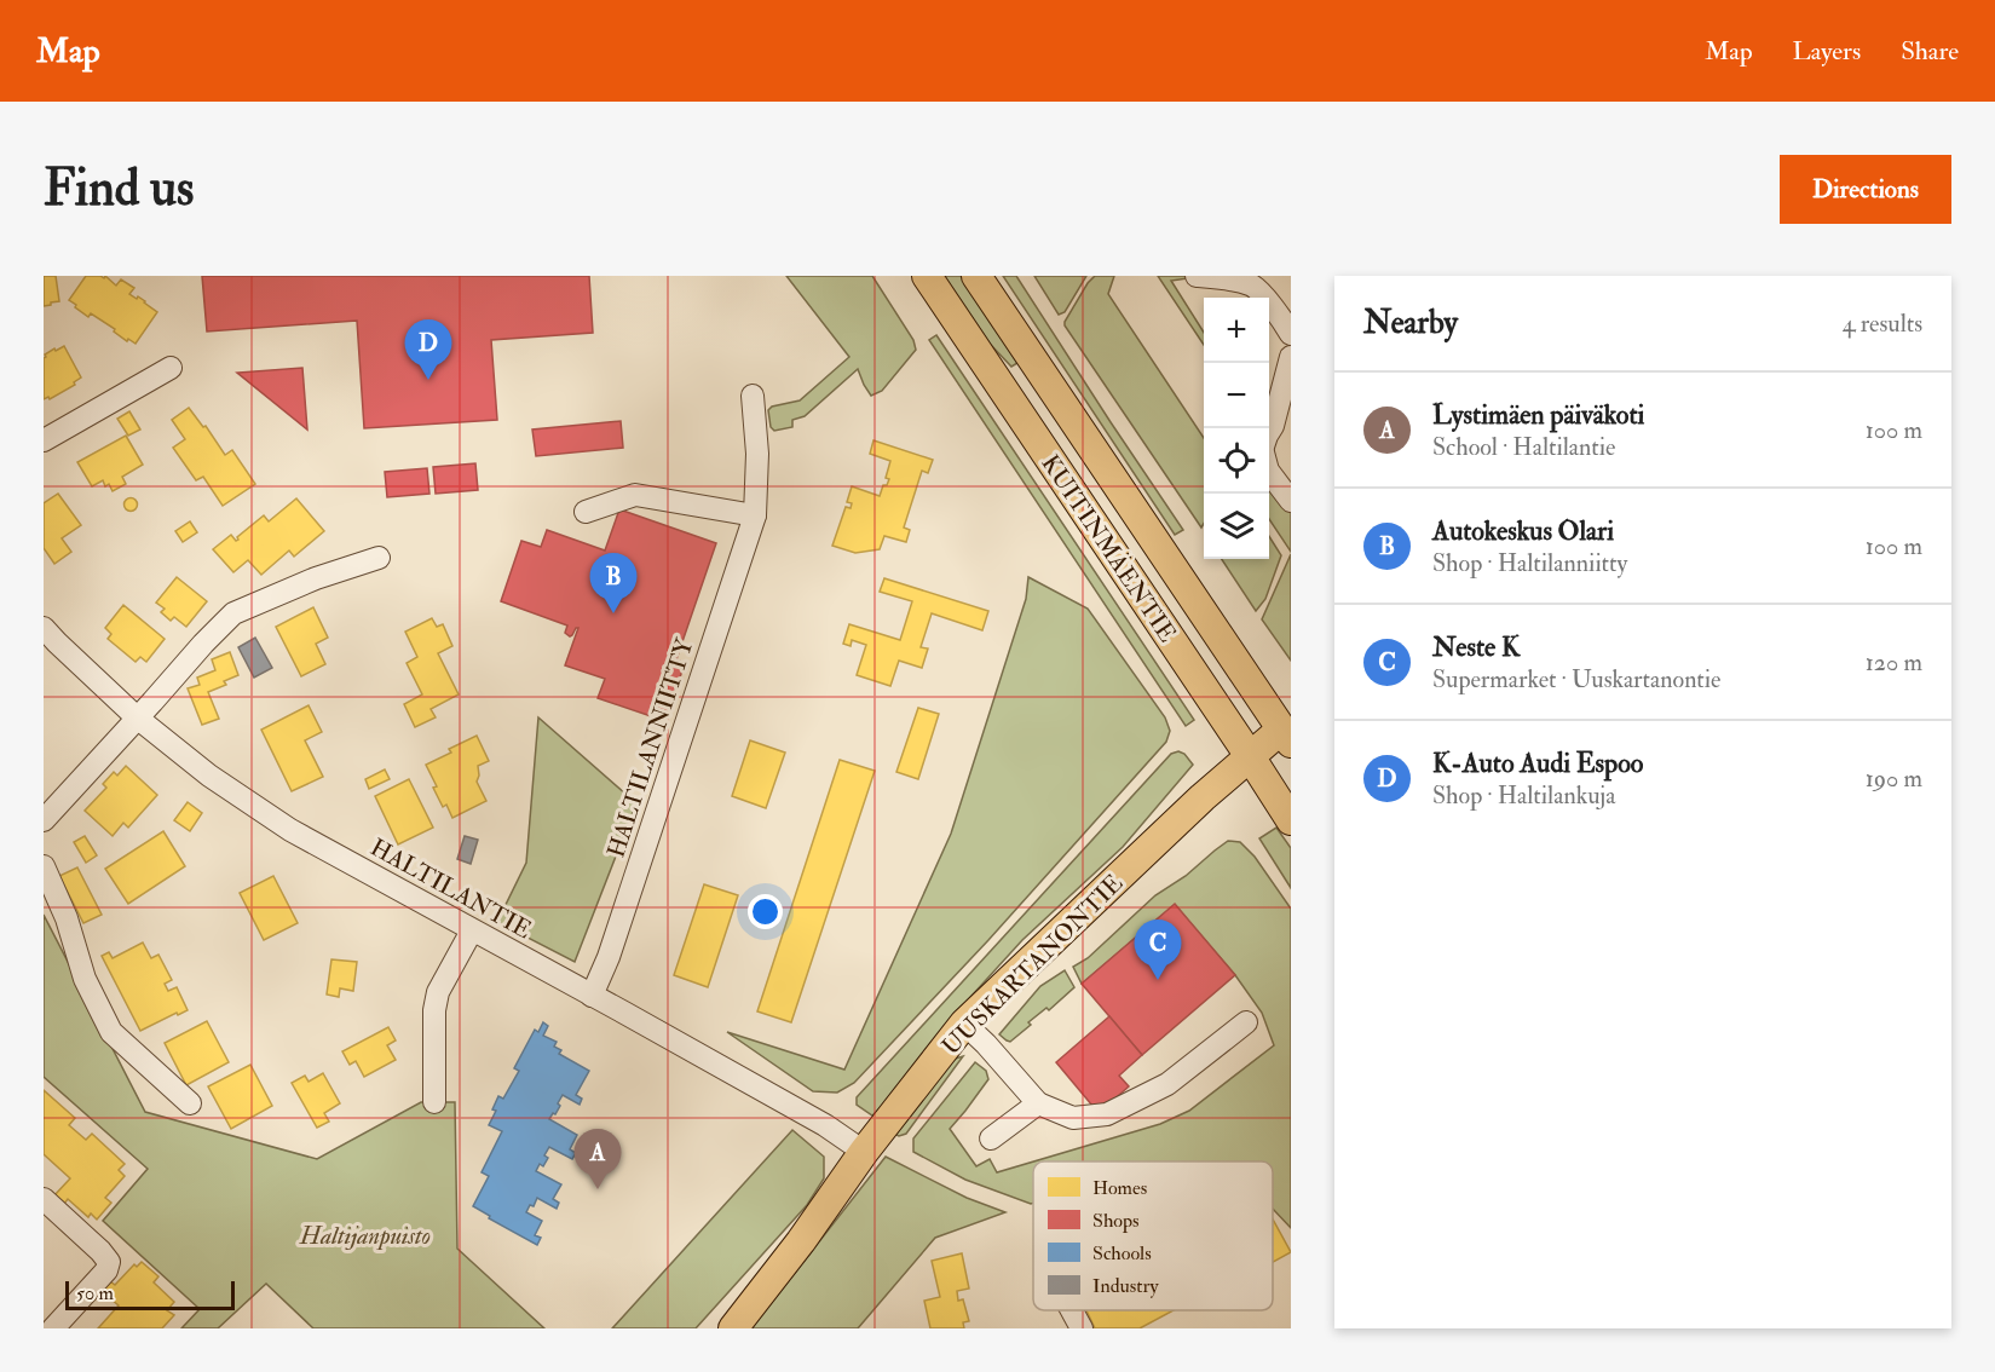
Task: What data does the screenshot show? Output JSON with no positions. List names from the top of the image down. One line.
{"streets":{"main road":["KUITINMÄENTIE","UUSKARTANONTIE"],"street":["HALTILANNIITTY","HALTILANTIE"]},"crossings":[["KUITINMÄENTIE","UUSKARTANONTIE"],["HALTILANNIITTY","HALTILANTIE"],["HALTILANTIE","UUSKARTANONTIE"]],"parks":["Haltijanpuisto"],"legend":["Homes","Shops","Schools","Industry"],"scale_bar":"50 m","page":{"header":"Map","nav":["Map","Layers","Share"],"buttons":"Directions","title":"Find us","heading":["Nearby","4 results"],"map_buttons":["+","−"],"pins":["D","B","C","A"],"list":[{"mark":"A","name":"Lystimäen päiväkoti","note":"School · Haltilantie","value":"100 m"},{"mark":"B","name":"Autokeskus Olari","note":"Shop · Haltilanniitty","value":"100 m"},{"mark":"C","name":"Neste K","note":"Supermarket · Uuskartanontie","value":"120 m"},{"mark":"D","name":"K-Auto Audi Espoo","note":"Shop · Haltilankuja","value":"190 m"}],"scale":"50 m"}}
